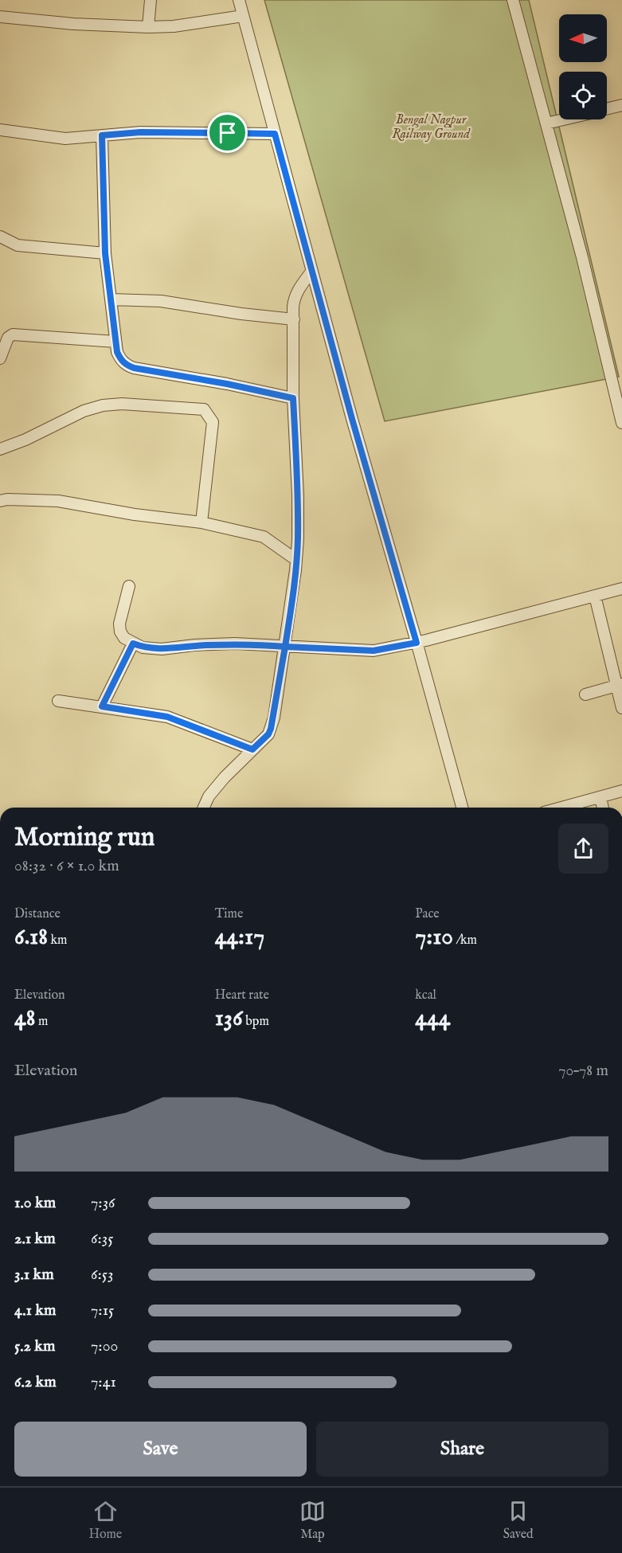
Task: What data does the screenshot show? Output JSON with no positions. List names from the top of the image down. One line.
{"parks":["Bengal Nagpur Railway Ground"],"north":"left","page":{"heading":["Morning run","08:32 · 6 × 1.0 km"],"stats":[["Distance","6.18 km"],["Time","44:17"],["Pace","7:10 /km"],["Elevation","48 m"],["Heart rate","136 bpm"],["kcal","444"]],"chart":["Elevation","70–78 m"],"list":[{"name":"1.0 km","note":"7:36"},{"name":"2.1 km","note":"6:35"},{"name":"3.1 km","note":"6:53"},{"name":"4.1 km","note":"7:15"},{"name":"5.2 km","note":"7:00"},{"name":"6.2 km","note":"7:41"}],"buttons":["Save","Share"],"tabs":["Home","Map","Saved"]}}
